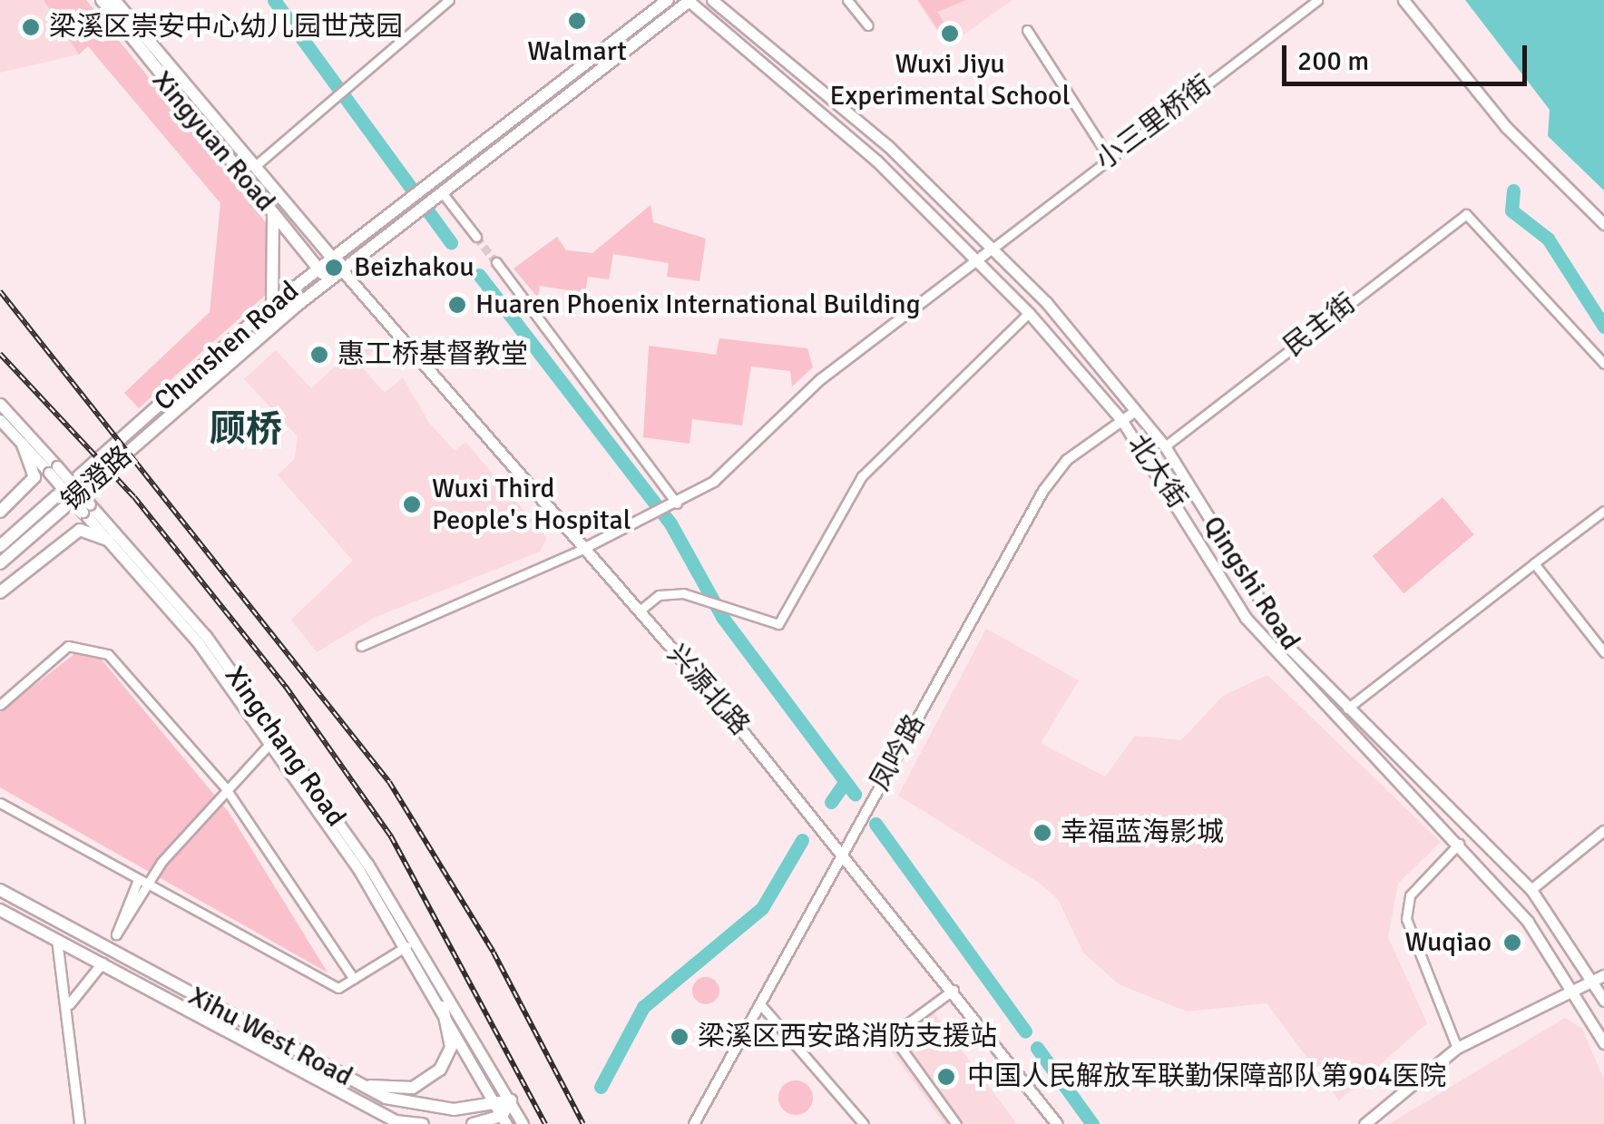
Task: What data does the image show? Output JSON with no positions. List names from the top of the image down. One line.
{"streets":{"main road":["Xingyuan Road","Chunshen Road","北大街","锡澄路","Qingshi Road","兴源北路","Xingchang Road","Xihu West Road"],"street":["小三里桥街","民主街","凤吟路"]},"crossings":[["小三里桥街","Qingshi Road"],["Xingyuan Road","Chunshen Road"],["民主街","Qingshi Road"],["Chunshen Road","北大街"],["Chunshen Road","锡澄路"],["Chunshen Road","兴源北路"],["北大街","凤吟路"],["Qingshi Road","凤吟路"],["兴源北路","凤吟路"],["Xingchang Road","Xihu West Road"]],"districts":["顾桥"],"places":["Walmart","梁溪区崇安中心幼儿园世茂园","Wuxi Jiyu Experimental School","Beizhakou","Huaren Phoenix International Building","惠工桥基督教堂","Wuxi Third People's Hospital","幸福蓝海影城","Wuqiao","梁溪区西安路消防支援站","中国人民解放军联勤保障部队第904医院"],"scale_bar":"200 m"}
